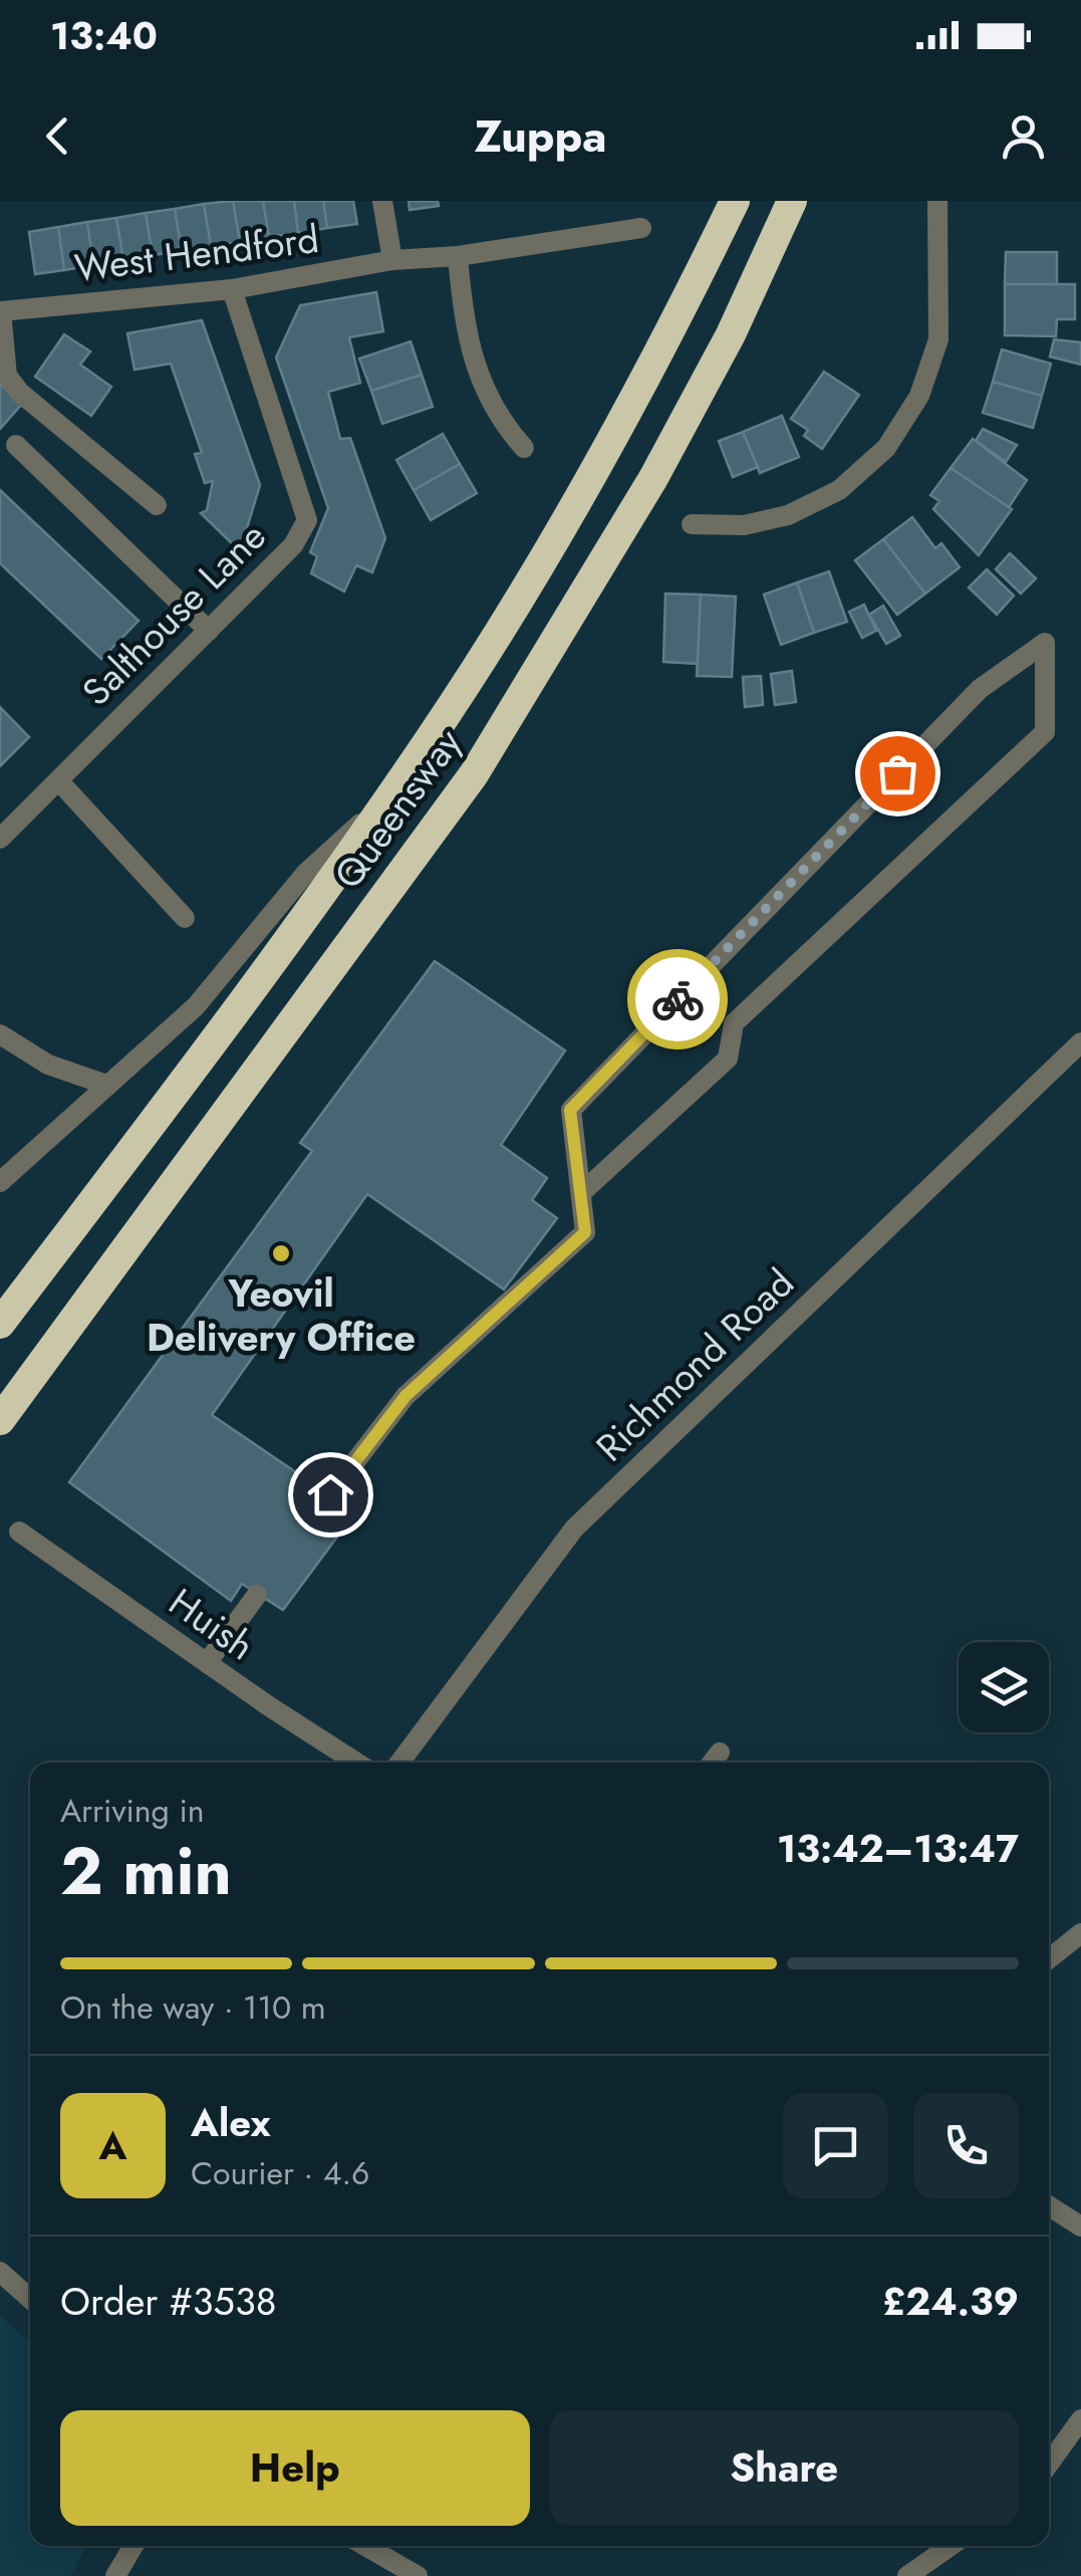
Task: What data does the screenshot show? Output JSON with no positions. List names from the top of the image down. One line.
{"streets":{"highway":["Queensway"],"street":["West Hendford","Salthouse Lane","Richmond Road","Huish"]},"crossings":[["West Hendford","Salthouse Lane"]],"places":["Yeovil Delivery Office"],"page":{"status":"13:40","header":"Zuppa","heading":["2 min","Arriving in","13:42–13:47"],"panel":["Alex","Courier · 4.6","Order #3538","£24.39"],"bar":"On the way · 110 m","round":"A","buttons":["Help","Share"]}}
